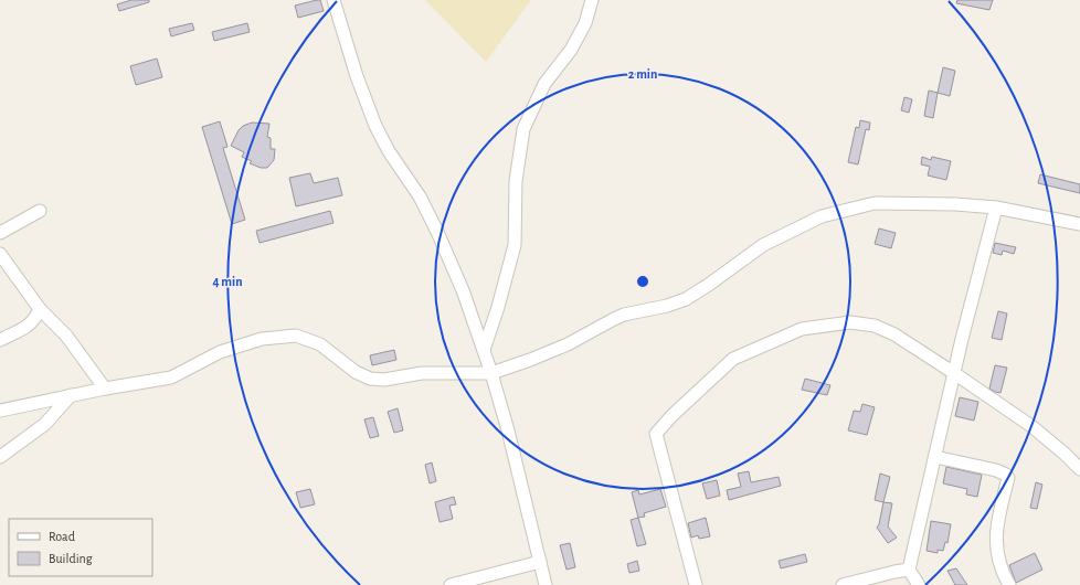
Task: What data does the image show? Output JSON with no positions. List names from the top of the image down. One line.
{"legend":["Road","Building"],"rings":["2 min","4 min"]}
